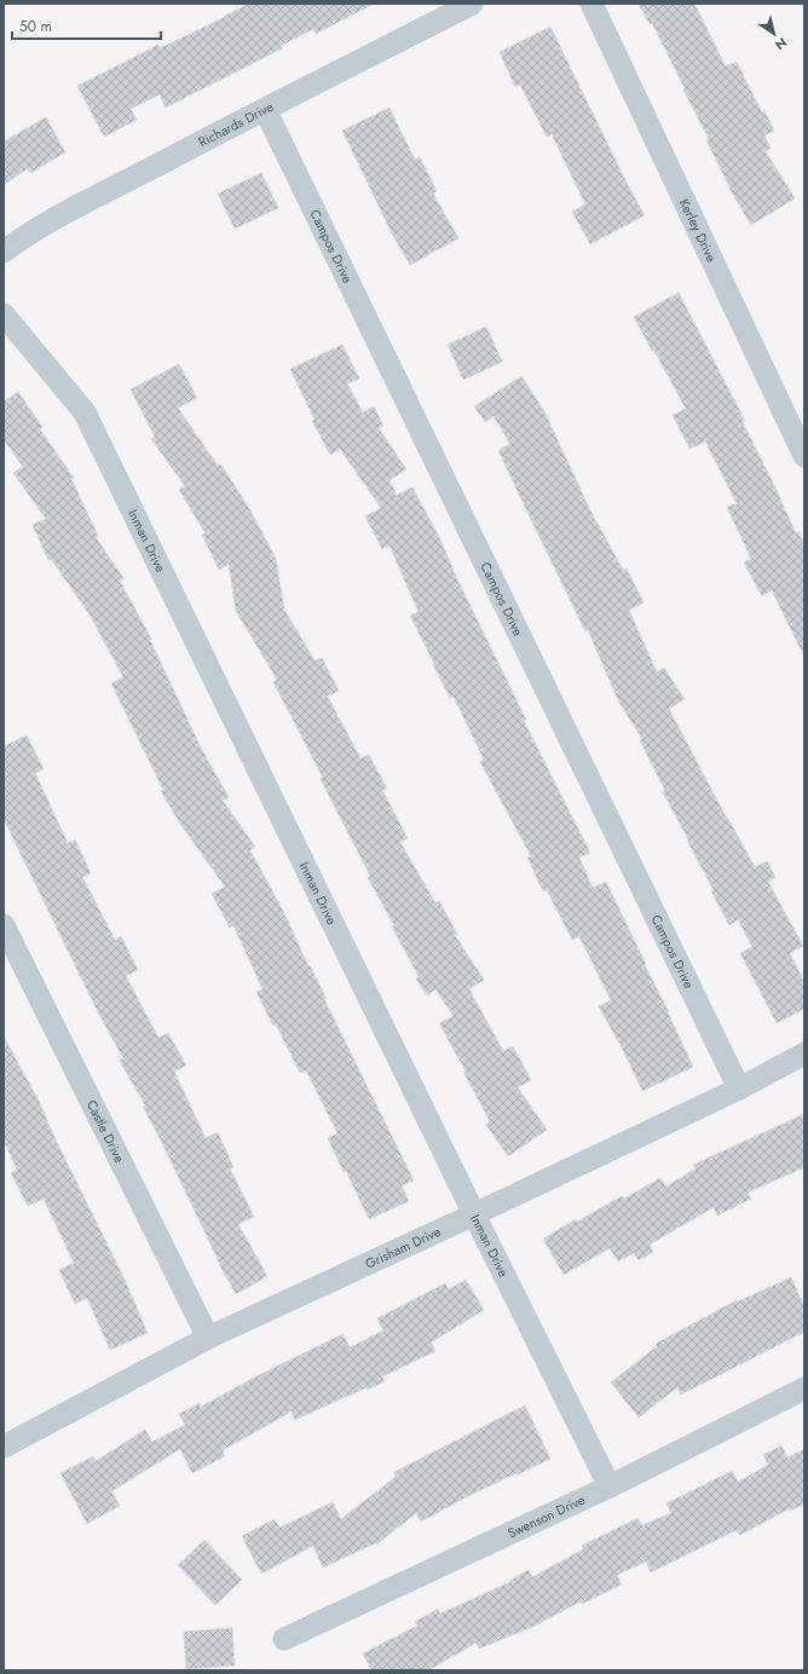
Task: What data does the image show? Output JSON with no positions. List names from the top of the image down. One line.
{"streets":{"street":["Richards Drive","Kerley Drive","Campos Drive","Inman Drive","Castle Drive","Grisham Drive","Swenson Drive"]},"crossings":[["Richards Drive","Campos Drive"],["Campos Drive","Grisham Drive"],["Inman Drive","Grisham Drive"],["Inman Drive","Swenson Drive"],["Castle Drive","Grisham Drive"]],"scale_bar":"50 m","north":"bottom right"}
